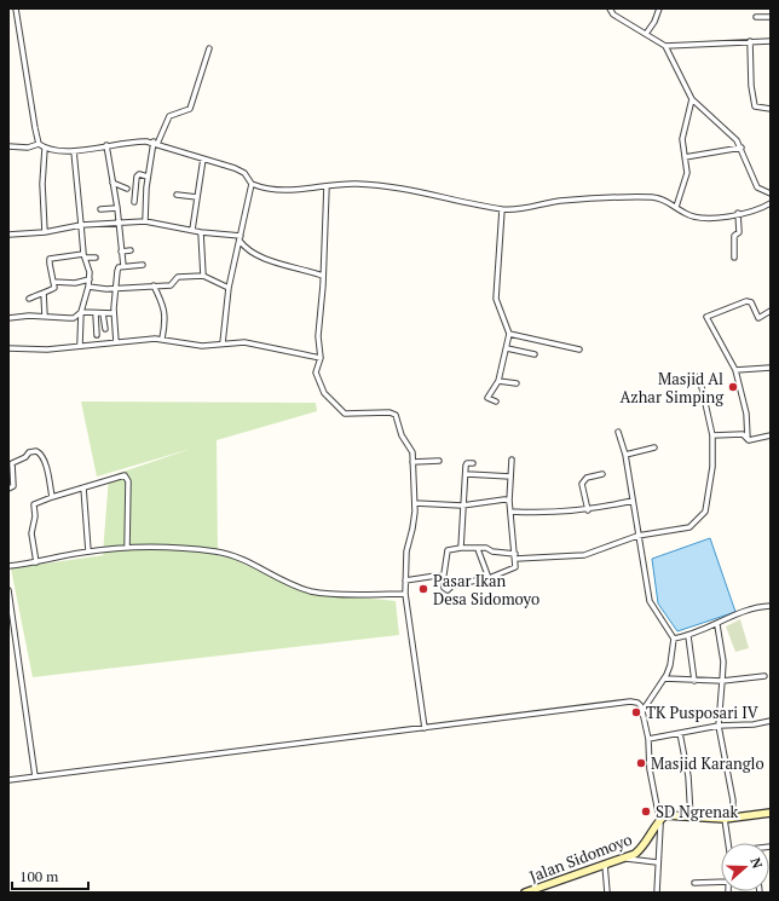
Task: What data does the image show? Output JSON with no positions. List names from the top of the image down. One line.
{"streets":{"main road":["Jalan Sidomoyo"]},"places":["Masjid Al Azhar Simping","Pasar Ikan Desa Sidomoyo","TK Pusposari IV","Masjid Karanglo","SD Ngrenak"],"scale_bar":"100 m","north":"right"}
